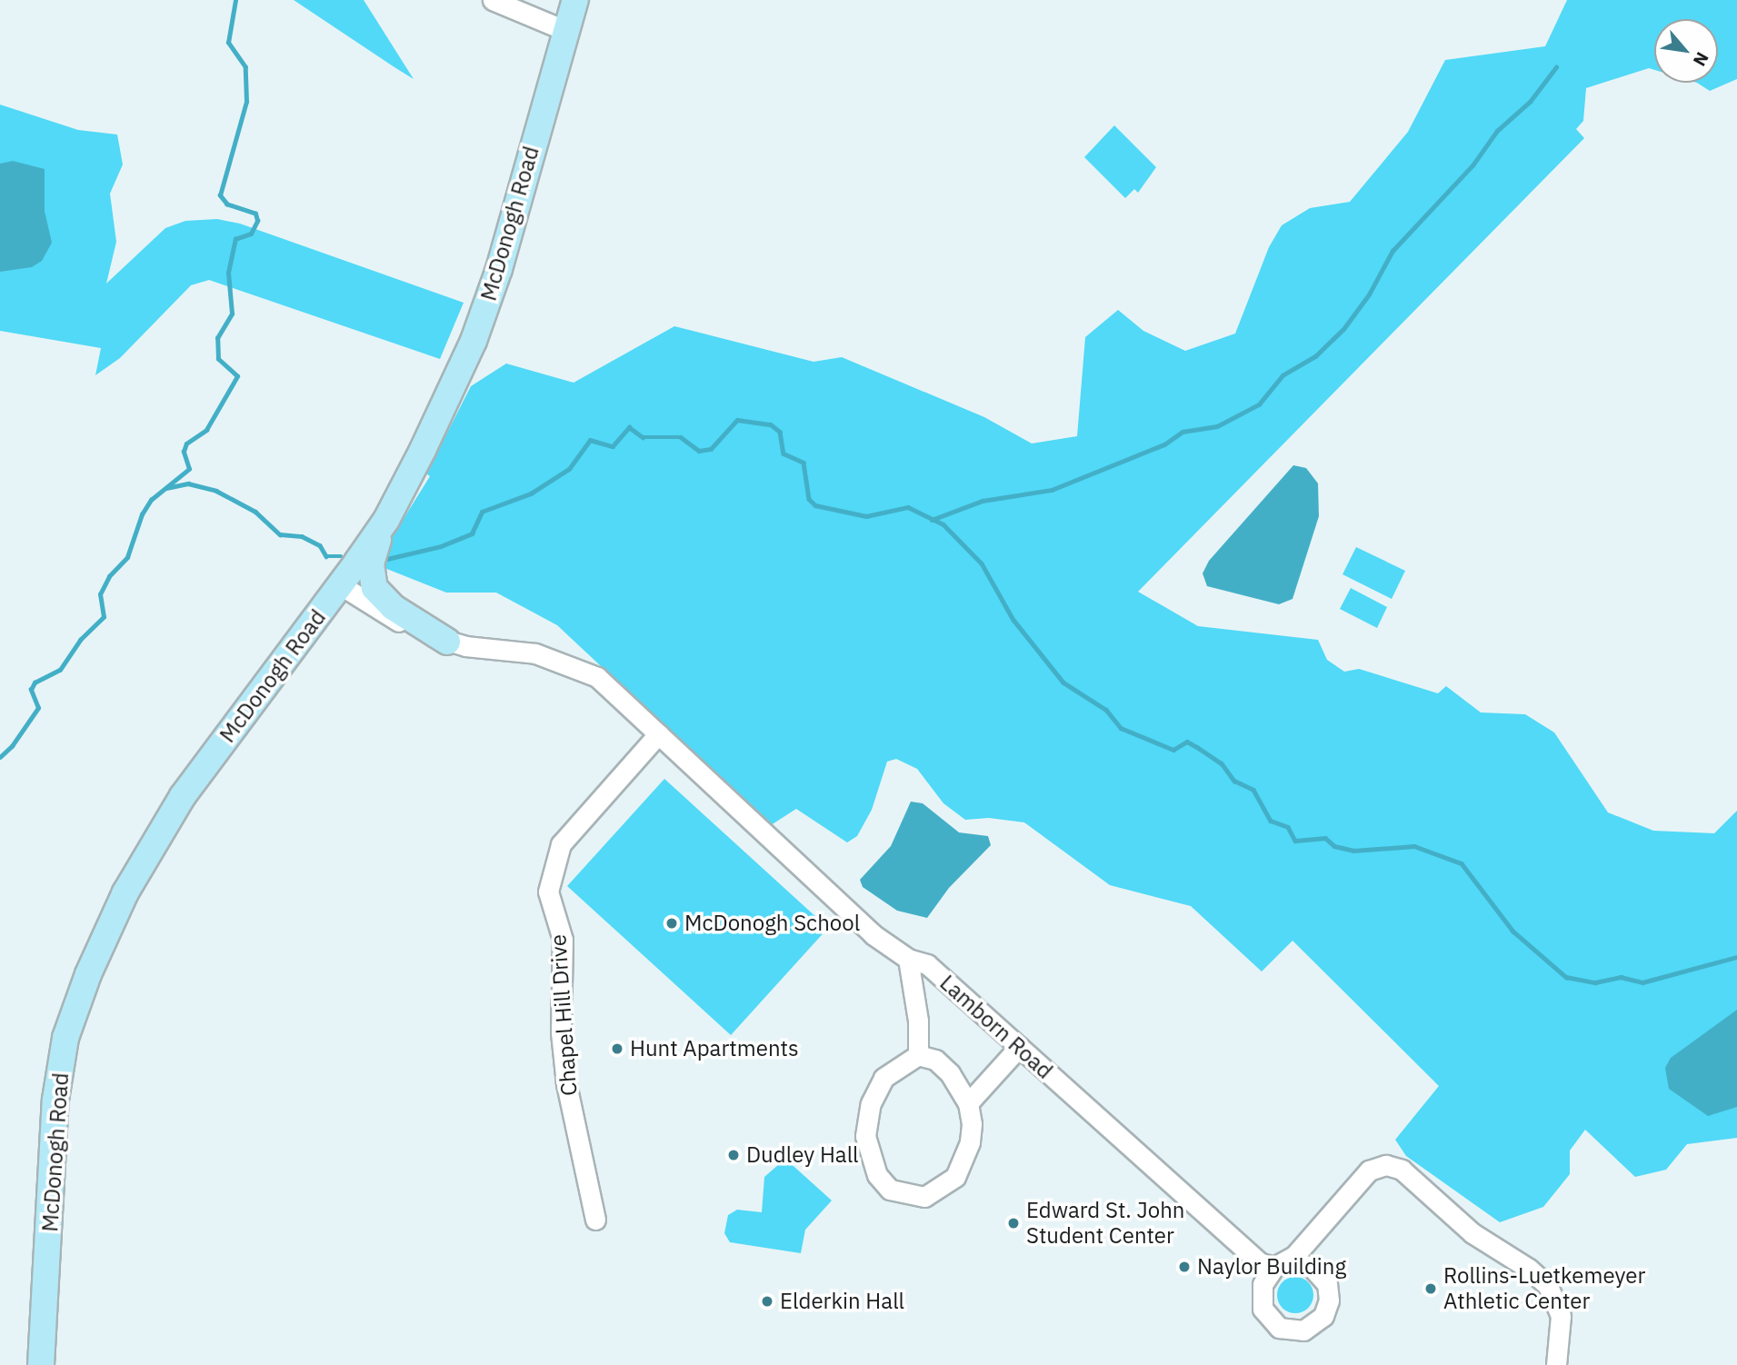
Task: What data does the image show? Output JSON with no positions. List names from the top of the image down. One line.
{"streets":{"main road":["McDonogh Road"],"street":["Chapel Hill Drive","Lamborn Road"]},"crossings":[["McDonogh Road","Lamborn Road"],["Chapel Hill Drive","Lamborn Road"]],"places":["McDonogh School","Hunt Apartments","Dudley Hall","Edward St. John Student Center","Naylor Building","Rollins-Luetkemeyer Athletic Center","Elderkin Hall"],"north":"bottom right"}
